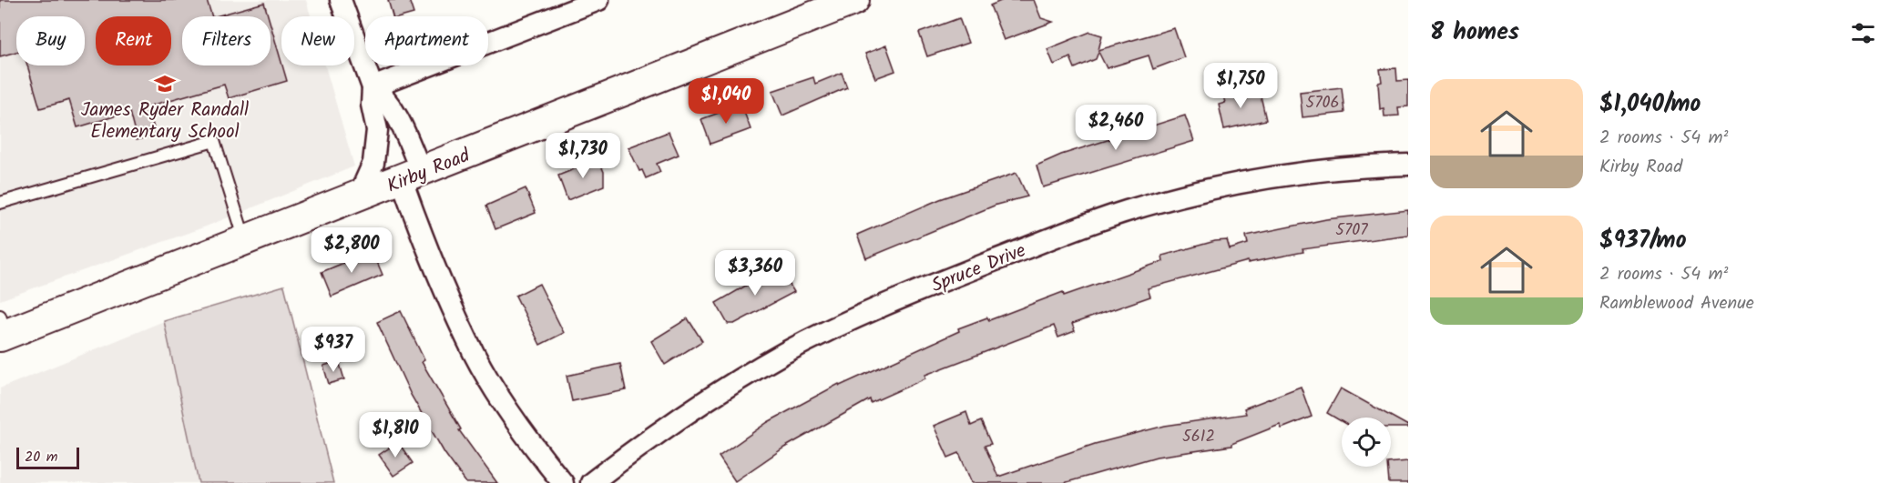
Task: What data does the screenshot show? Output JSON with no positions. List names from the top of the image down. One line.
{"streets":{"main road":["Kirby Road"],"street":["Spruce Drive"]},"places":{"school or university":["James Ryder Randall Elementary School"]},"house_numbers":["5706","5707","5612"],"scale_bar":"20 m","page":{"heading":"8 homes","chip":["Buy","Rent","Filters","New","Apartment"],"price":["$1,750","$1,040","$2,460","$1,730","$2,800","$3,360","$937","$1,810"],"list":[{"name":"$1,040/mo","note":"2 rooms · 54 m² · Kirby Road"},{"name":"$937/mo","note":"2 rooms · 54 m² · Ramblewood Avenue"}],"scale":"20 m"}}
